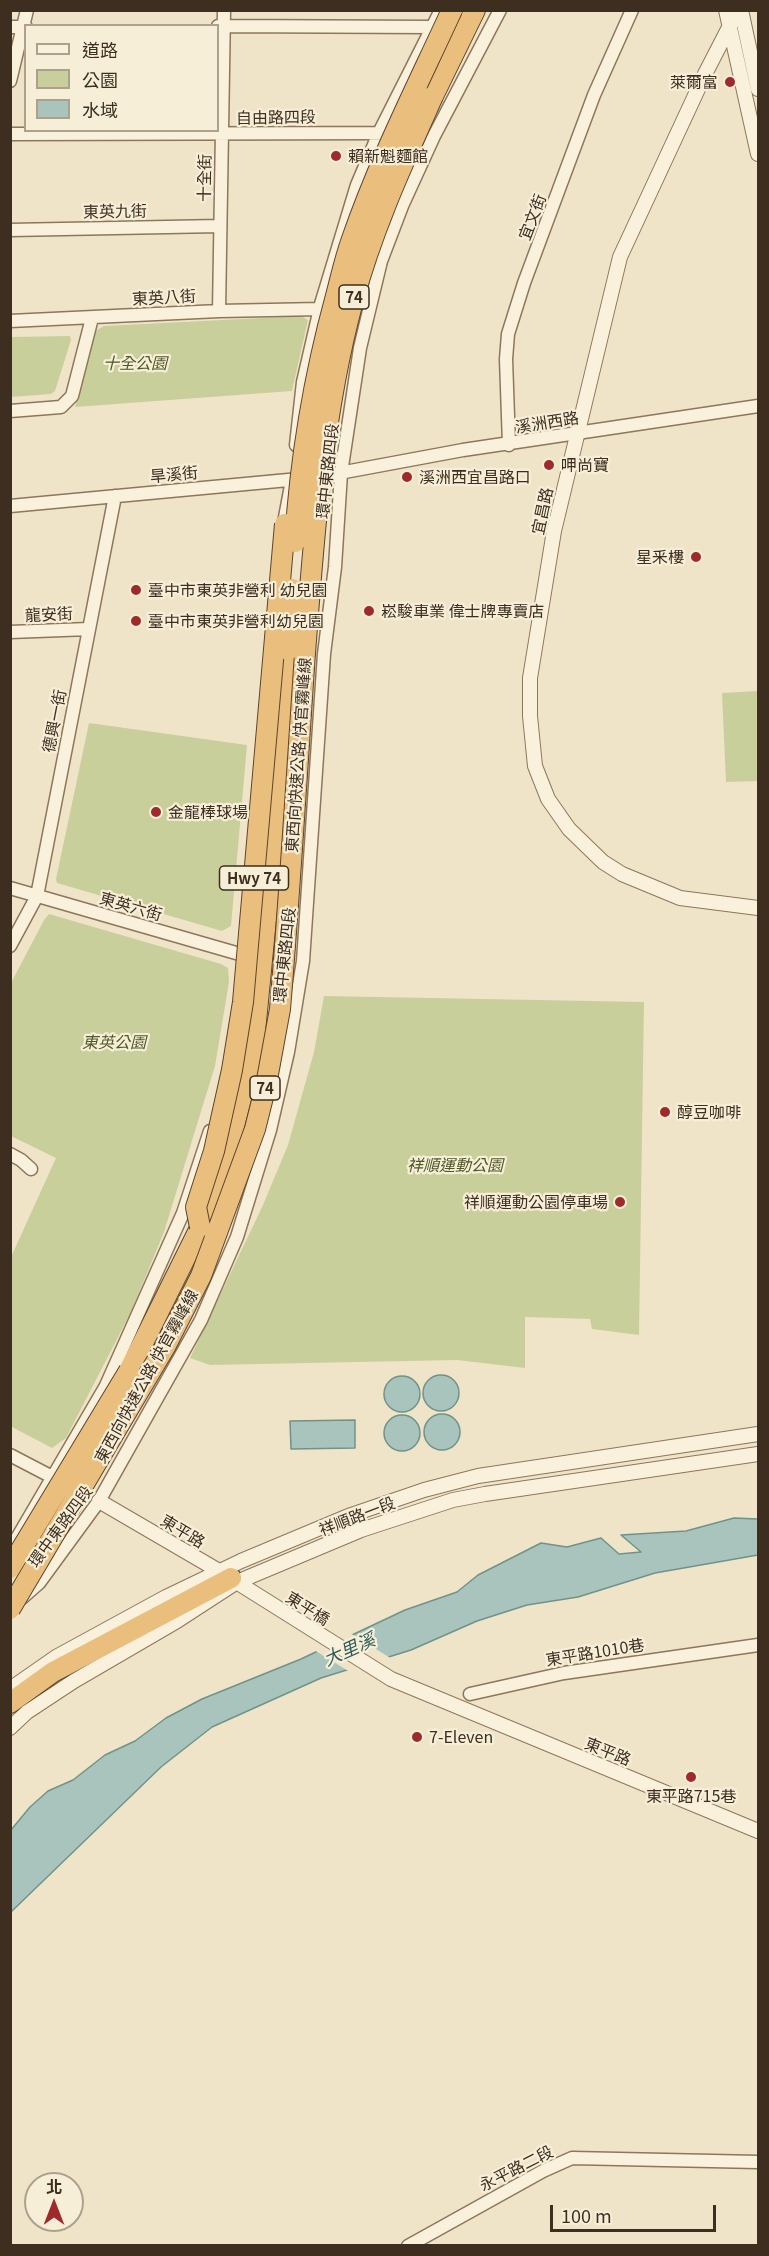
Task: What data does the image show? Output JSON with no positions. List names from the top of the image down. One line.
{"streets":{"highway":["74","東西向快速公路 快官霧峰線","Hwy 74"],"street":["自由路四段","十全街","東英九街","宜文街","東英八街","溪洲西路","環中東路四段","旱溪街","宜昌路","龍安街","德興一街","東英六街","祥順路一段","東平路","東平橋","東平路1010巷","永平路二段"]},"crossings":[["自由路四段","十全街"],["自由路四段","環中東路四段"],["十全街","東英九街"],["十全街","東英八街"],["宜文街","溪洲西路"],["東英八街","環中東路四段"],["溪洲西路","環中東路四段"],["溪洲西路","旱溪街"],["溪洲西路","宜昌路"],["環中東路四段","旱溪街"],["環中東路四段","東西向快速公路 快官霧峰線"],["環中東路四段","Hwy 74"],["環中東路四段","東英六街"],["環中東路四段","東平路"],["旱溪街","德興一街"],["龍安街","德興一街"],["德興一街","東英六街"],["東西向快速公路 快官霧峰線","Hwy 74"],["祥順路一段","東平路"],["東平路","東平橋"]],"water":["大里溪"],"parks":["十全公園","東英公園","祥順運動公園"],"places":["萊爾富","賴新魁麵館","呷尚寶","溪洲西宜昌路口","星釆樓","臺中市東英非營利 幼兒園","崧駿車業 偉士牌專賣店","臺中市東英非營利幼兒園","金龍棒球場","醇豆咖啡","祥順運動公園停車場","7-Eleven","東平路715巷"],"legend":["道路","公園","水域"],"scale_bar":"100 m","north":"top"}
